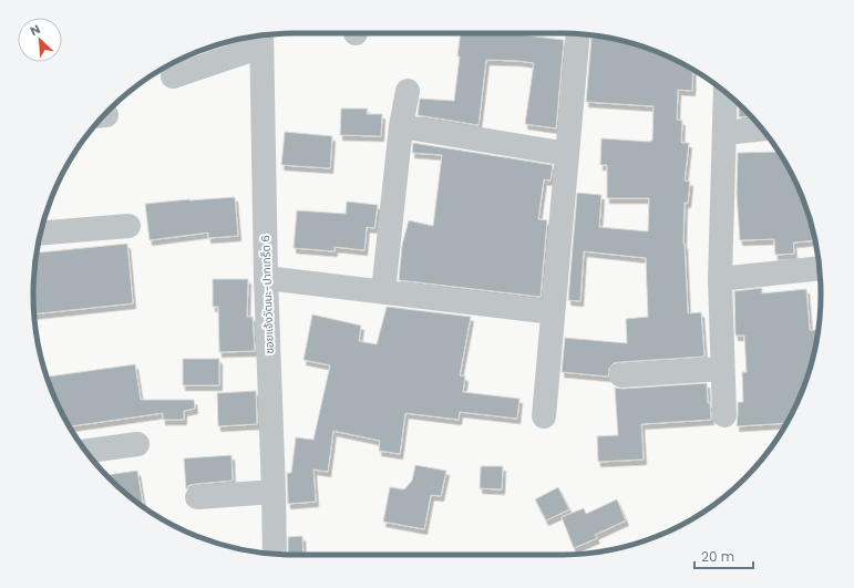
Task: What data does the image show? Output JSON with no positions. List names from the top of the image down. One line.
{"streets":{"street":["ซอยแจ้งวัฒนะ-ปากเกร็ด 6"]},"scale_bar":"20 m","north":"top left"}
